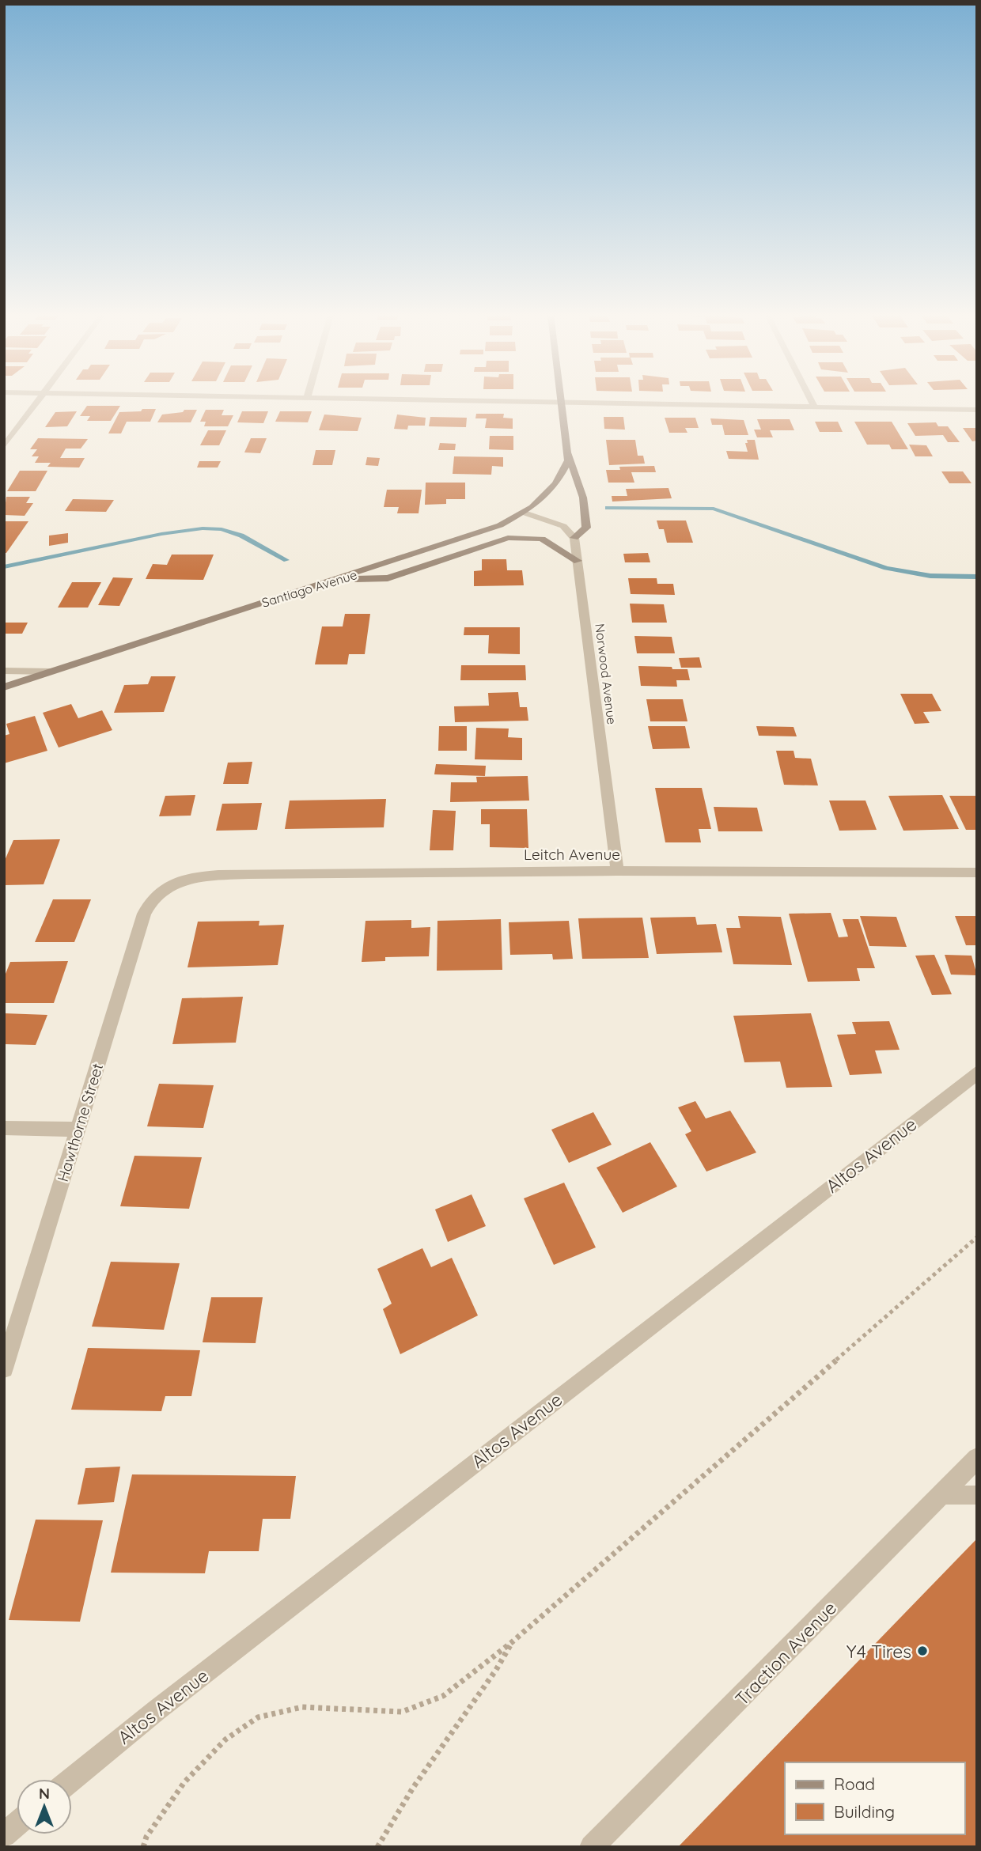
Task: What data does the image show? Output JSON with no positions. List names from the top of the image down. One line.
{"streets":{"main road":["Santiago Avenue"],"street":["Norwood Avenue","Leitch Avenue","Hawthorne Street","Altos Avenue","Traction Avenue"]},"crossings":[["Norwood Avenue","Leitch Avenue"],["Leitch Avenue","Hawthorne Street"]],"places":["Y4 Tires"],"legend":["Road","Building"],"north":"top"}
